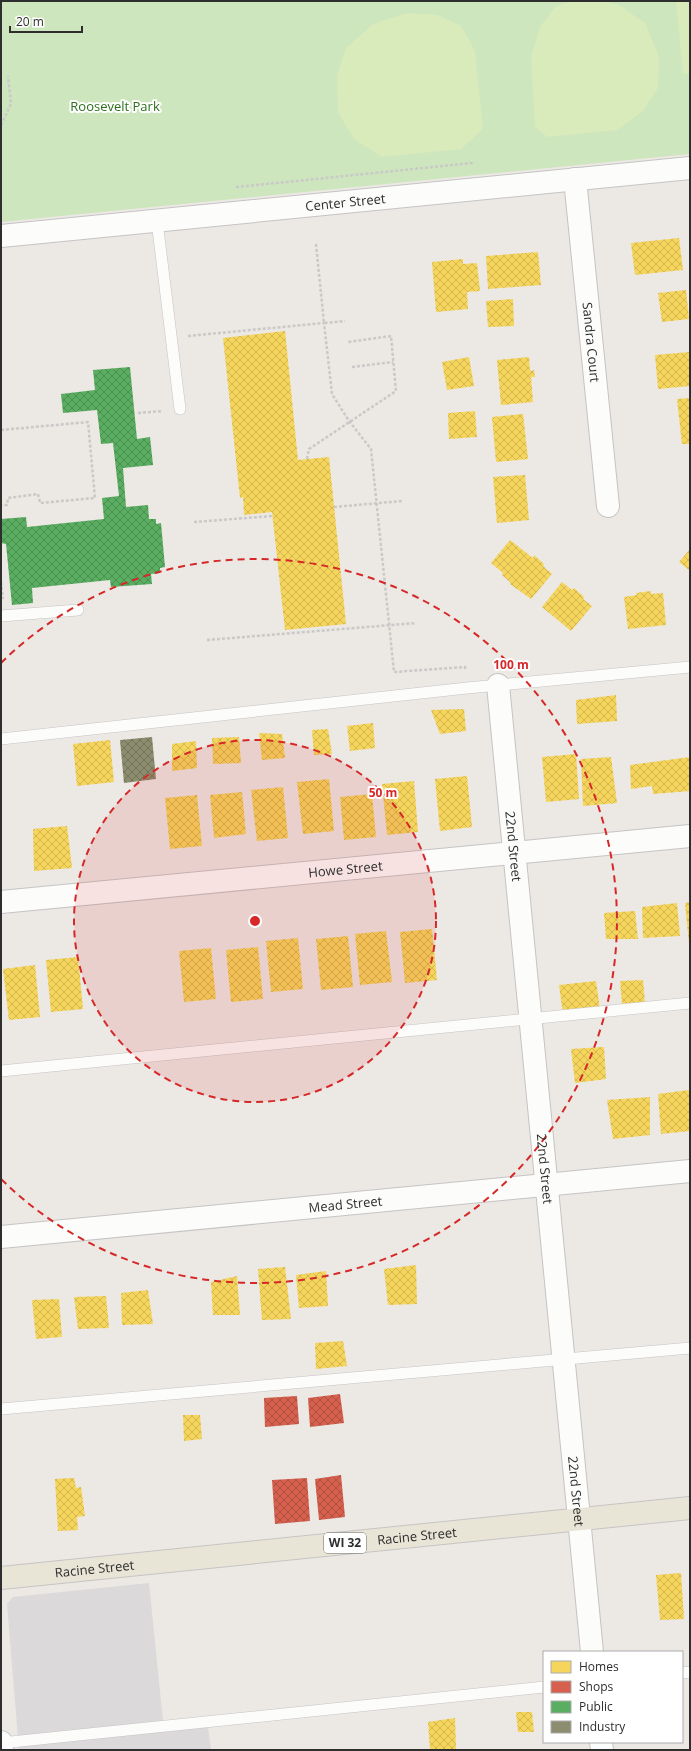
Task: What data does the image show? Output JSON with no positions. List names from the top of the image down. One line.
{"streets":{"main road":["Racine Street","WI 32"],"street":["Center Street","Sandra Court","22nd Street","Howe Street","Mead Street"]},"crossings":[["Center Street","Sandra Court"],["22nd Street","Howe Street"],["22nd Street","Mead Street"],["22nd Street","Racine Street"]],"parks":["Roosevelt Park"],"legend":["Homes","Shops","Public","Industry"],"scale_bar":"20 m","rings":["100 m","50 m"]}
